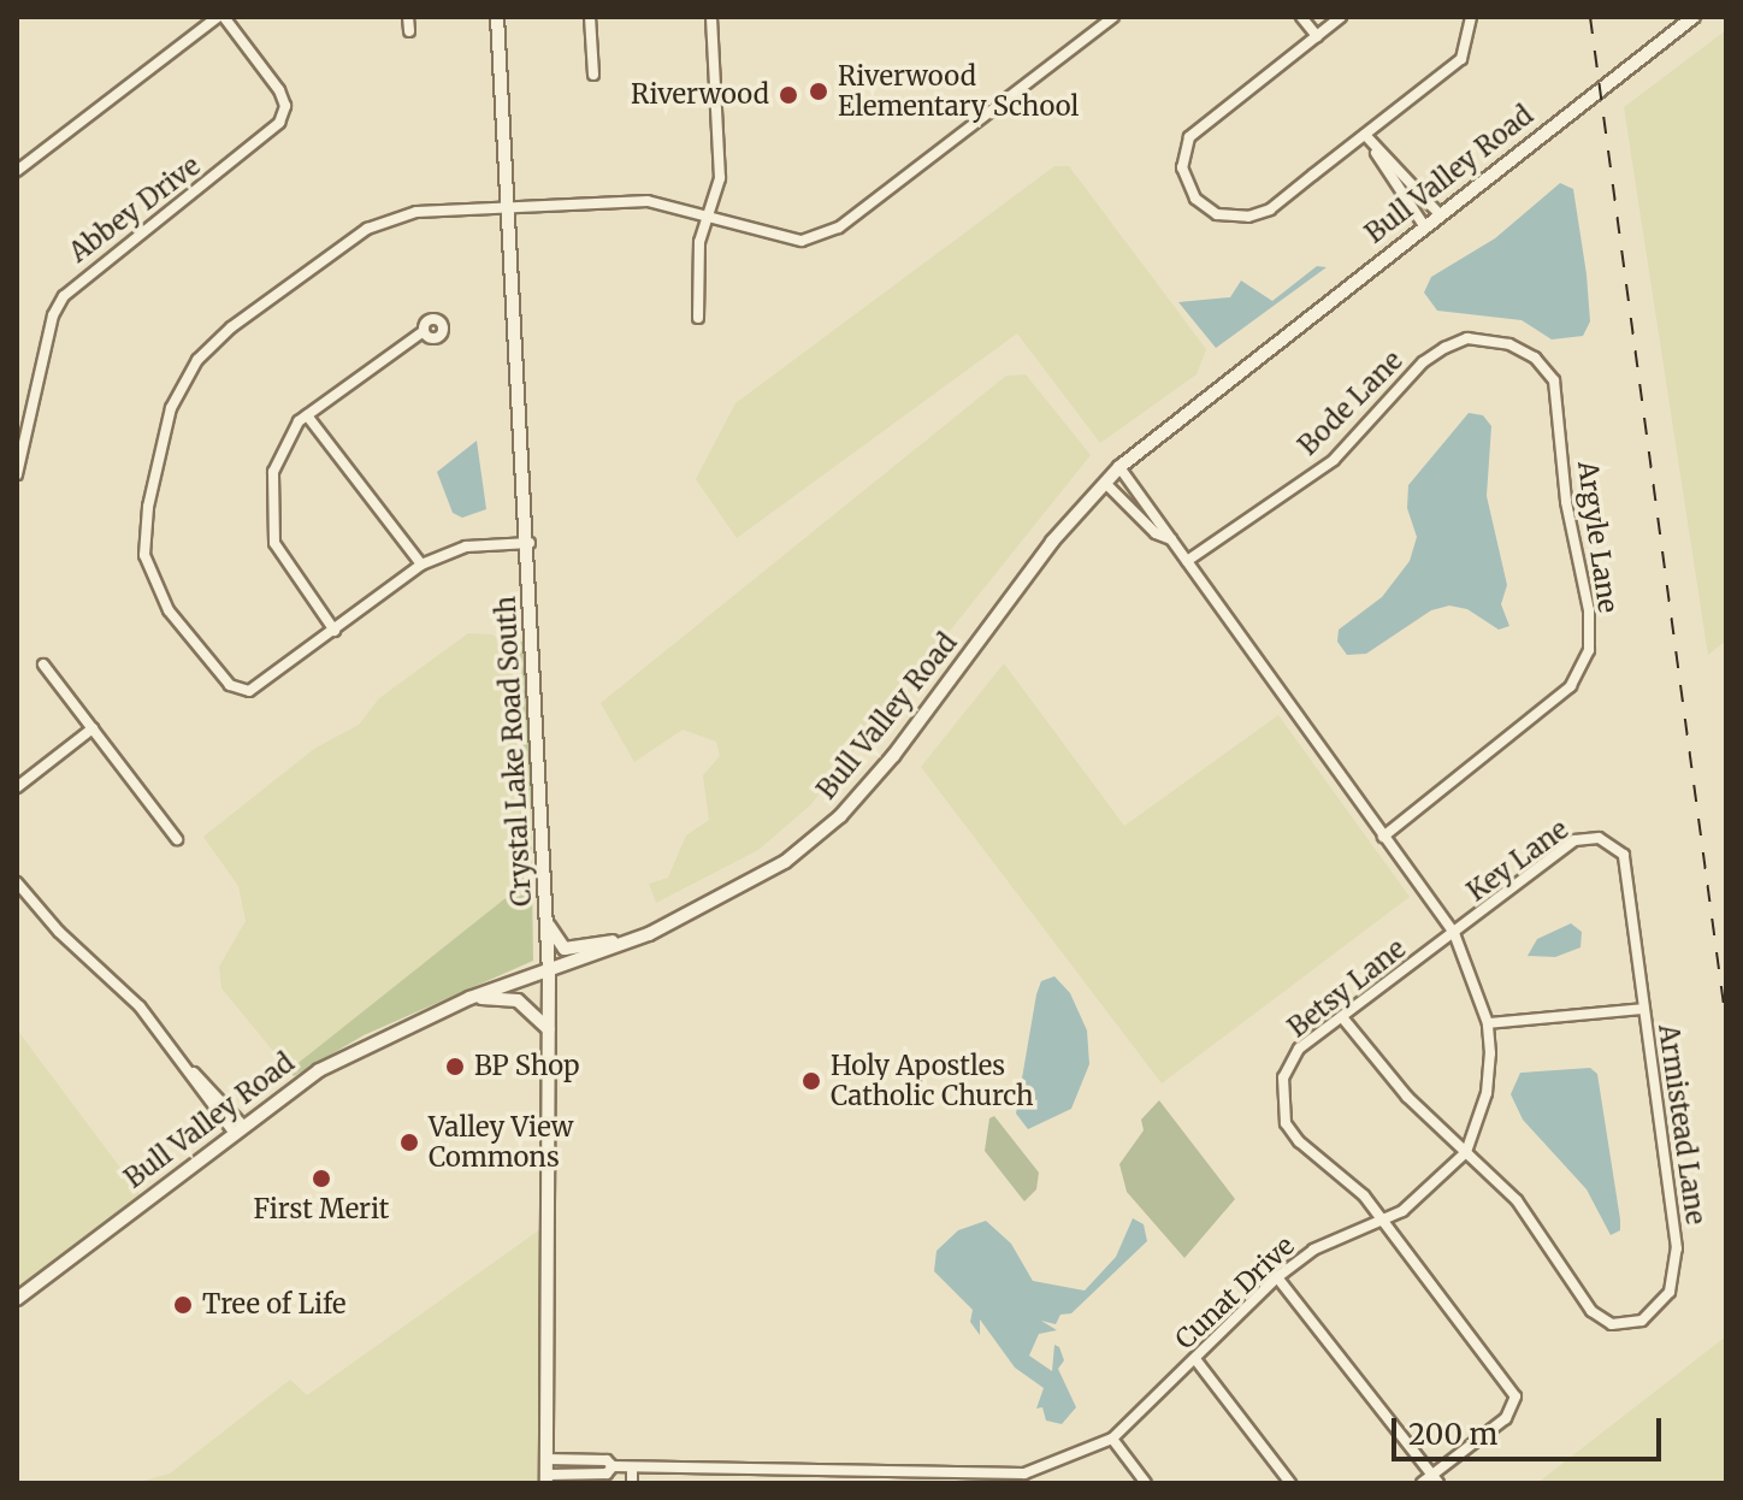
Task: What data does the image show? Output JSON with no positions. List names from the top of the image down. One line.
{"streets":{"street":["Bull Valley Road","Abbey Drive","Bode Lane","Argyle Lane","Crystal Lake Road South","Key Lane","Betsy Lane","Armistead Lane","Cunat Drive"]},"crossings":[["Bull Valley Road","Crystal Lake Road South"],["Bull Valley Road","Cunat Drive"],["Bode Lane","Argyle Lane"],["Bode Lane","Cunat Drive"],["Argyle Lane","Cunat Drive"],["Crystal Lake Road South","Cunat Drive"],["Key Lane","Betsy Lane"],["Key Lane","Armistead Lane"],["Key Lane","Cunat Drive"],["Betsy Lane","Armistead Lane"],["Betsy Lane","Cunat Drive"],["Armistead Lane","Cunat Drive"]],"places":["Riverwood Elementary School","Riverwood","BP Shop","Holy Apostles Catholic Church","Valley View Commons","First Merit","Tree of Life"],"scale_bar":"200 m"}
